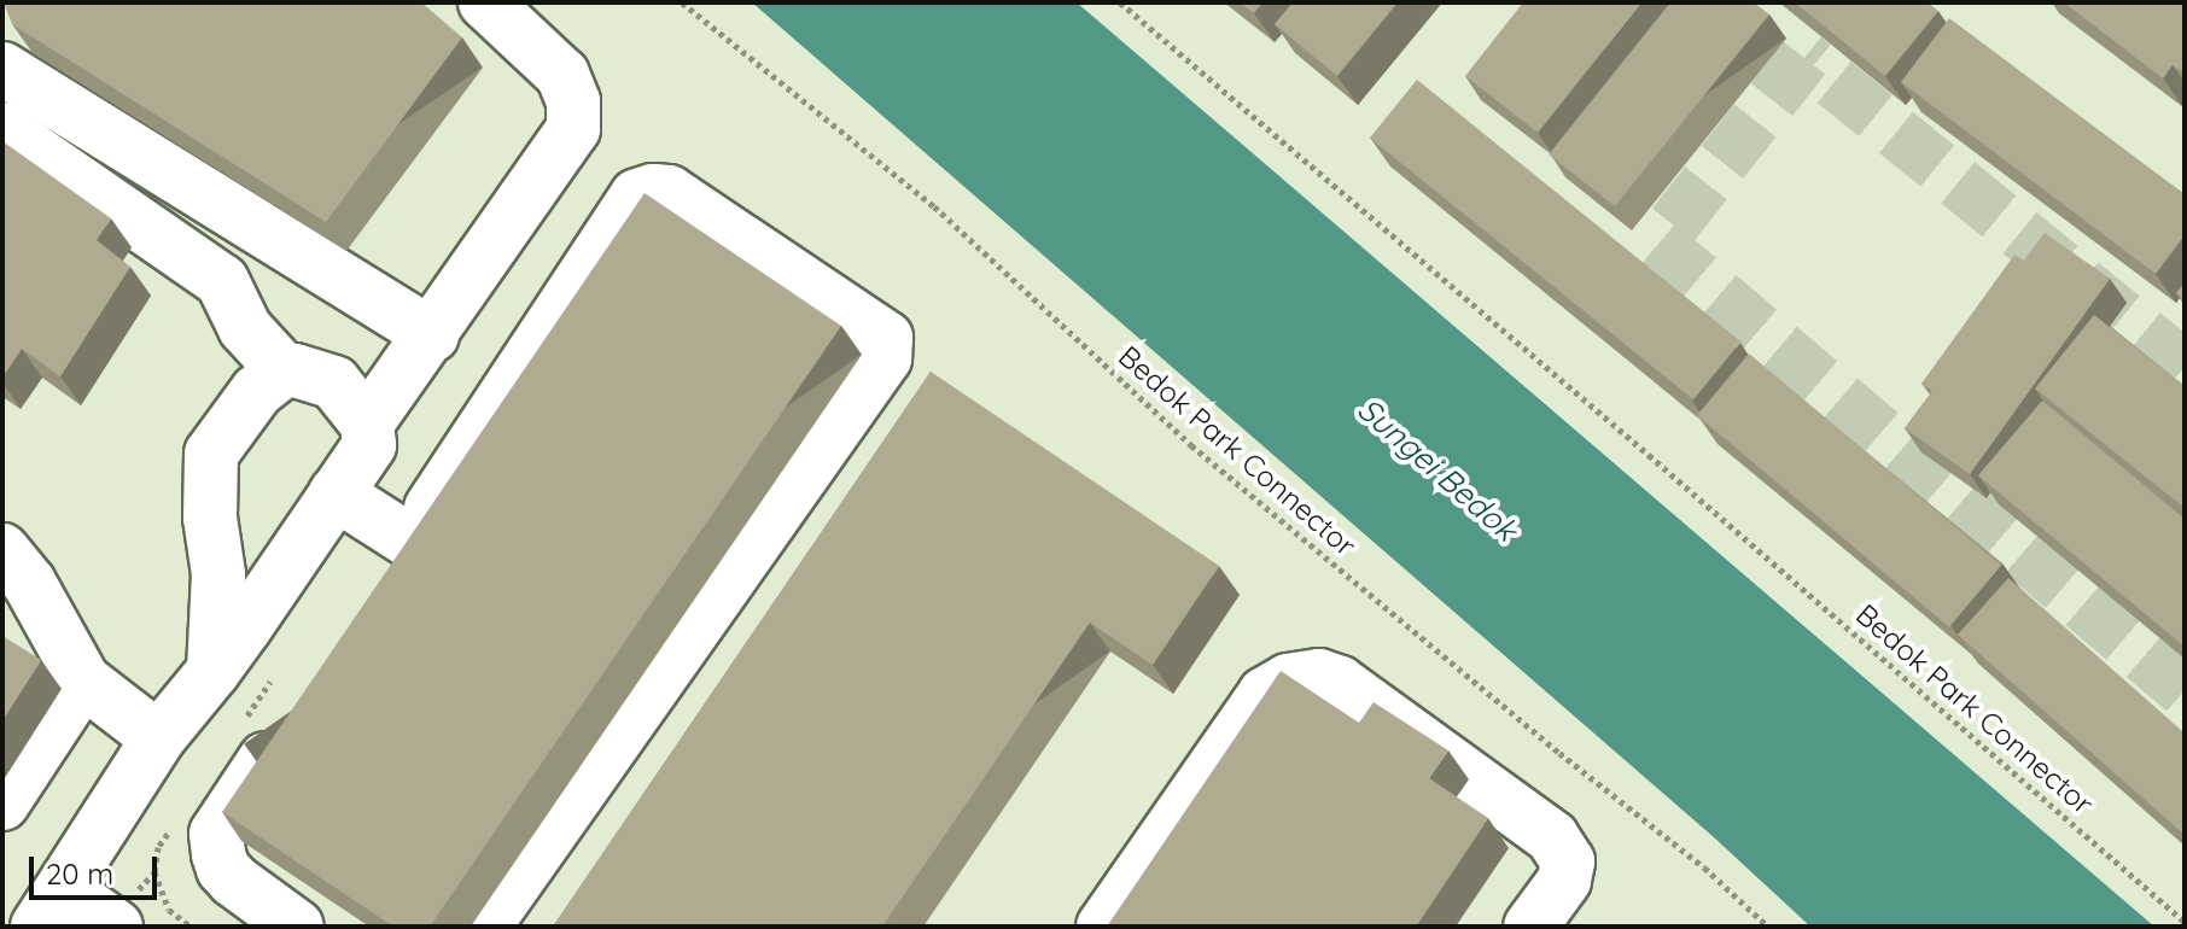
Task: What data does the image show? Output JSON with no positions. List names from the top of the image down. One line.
{"streets":{"path":["Bedok Park Connector"]},"water":["Sungei Bedok"],"scale_bar":"20 m"}
